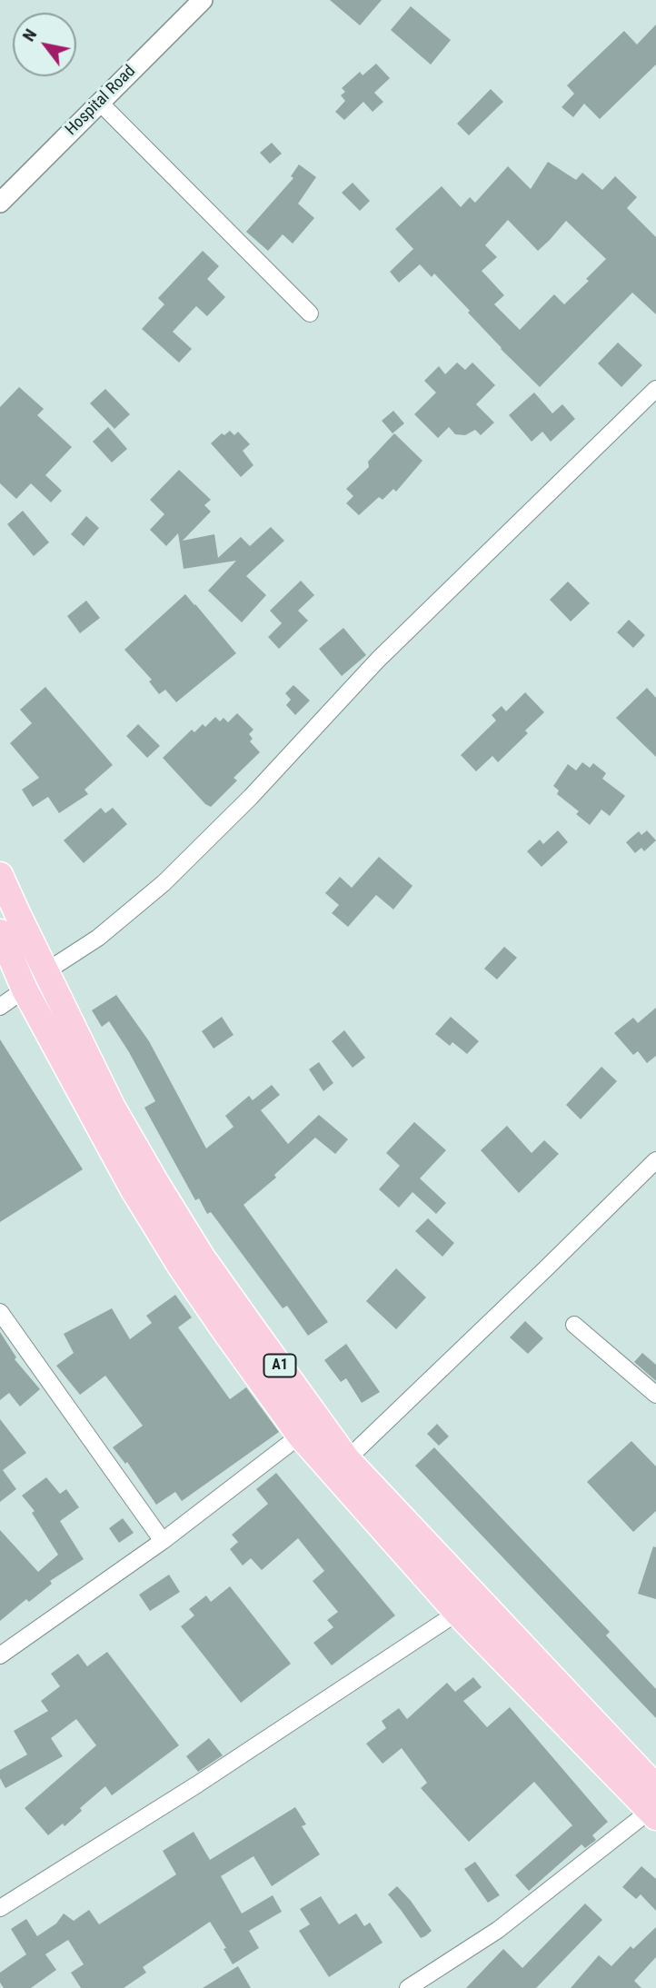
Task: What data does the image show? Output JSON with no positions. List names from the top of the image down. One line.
{"streets":{"highway":["A1"],"street":["Hospital Road"]},"north":"top left"}
